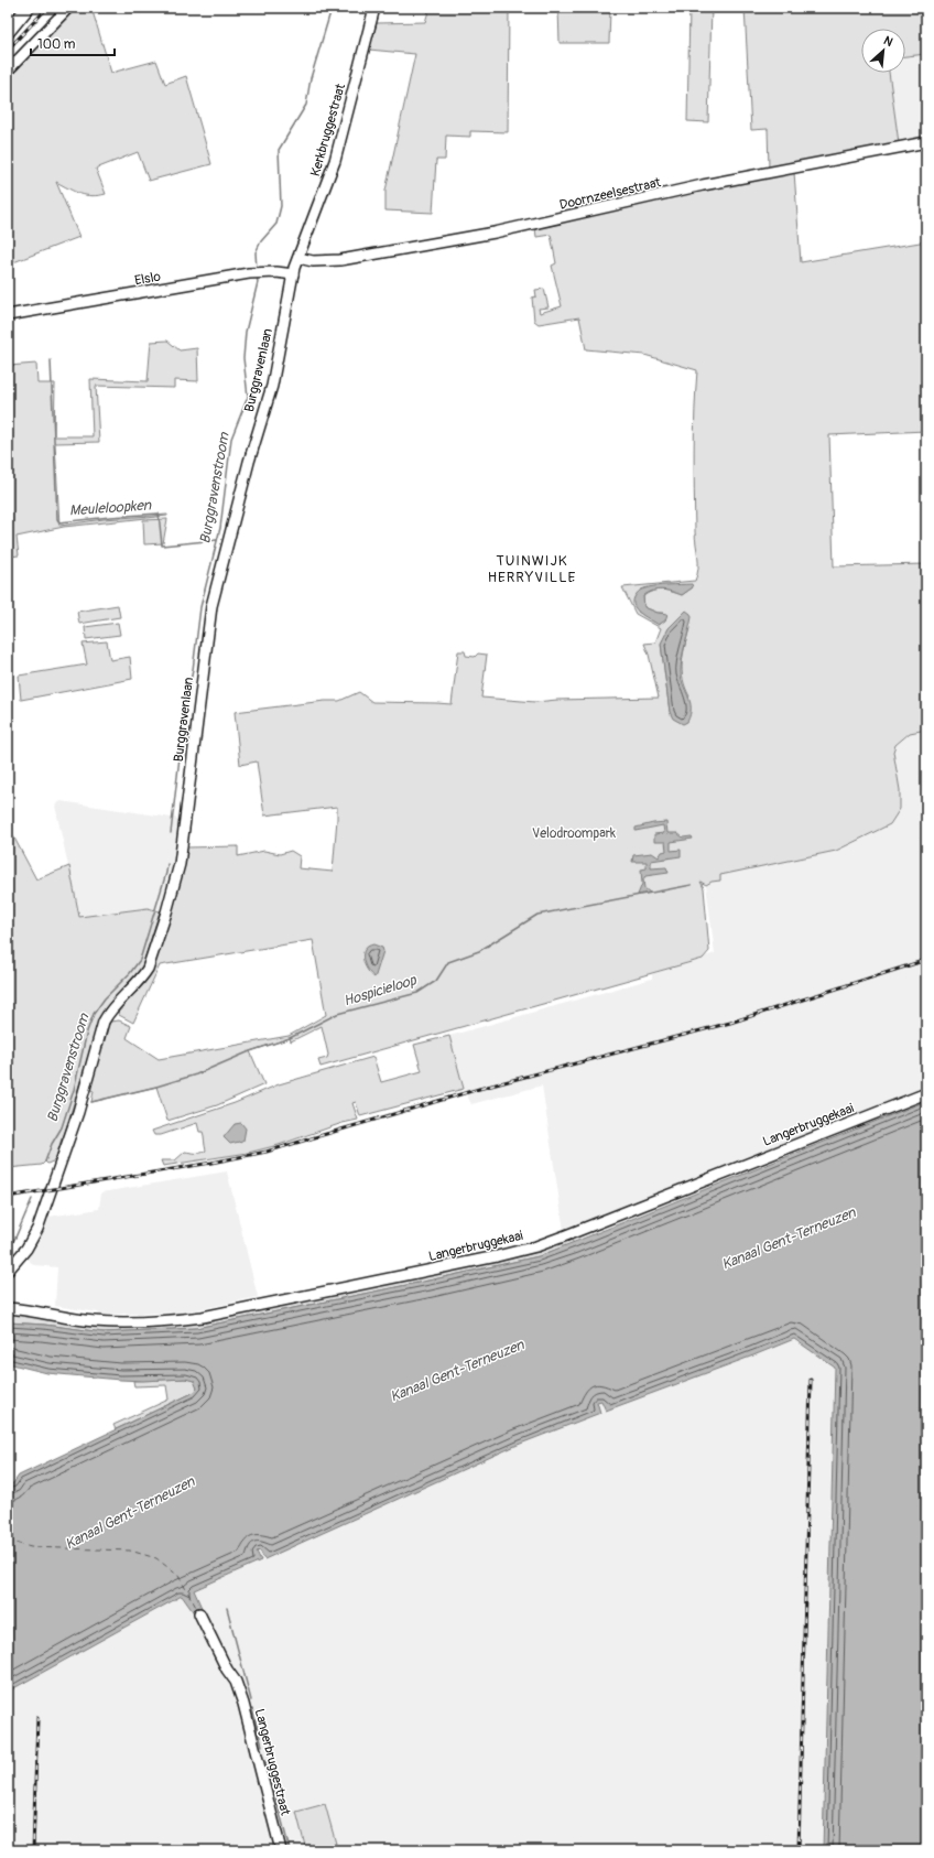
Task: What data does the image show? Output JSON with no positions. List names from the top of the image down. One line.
{"streets":{"main road":["Kerkbruggestraat","Doornzeelsestraat","Elslo","Burggravenlaan","Langerbruggekaai","Langerbruggestraat"]},"crossings":[["Kerkbruggestraat","Doornzeelsestraat"],["Kerkbruggestraat","Burggravenlaan"],["Doornzeelsestraat","Burggravenlaan"],["Elslo","Burggravenlaan"]],"districts":["TUINWIJK HERRYVILLE"],"water":["Burggravenstroom","Meuleloopken","Hospicieloop","Kanaal Gent-Terneuzen"],"parks":["Velodroompark"],"scale_bar":"100 m","north":"top right"}
